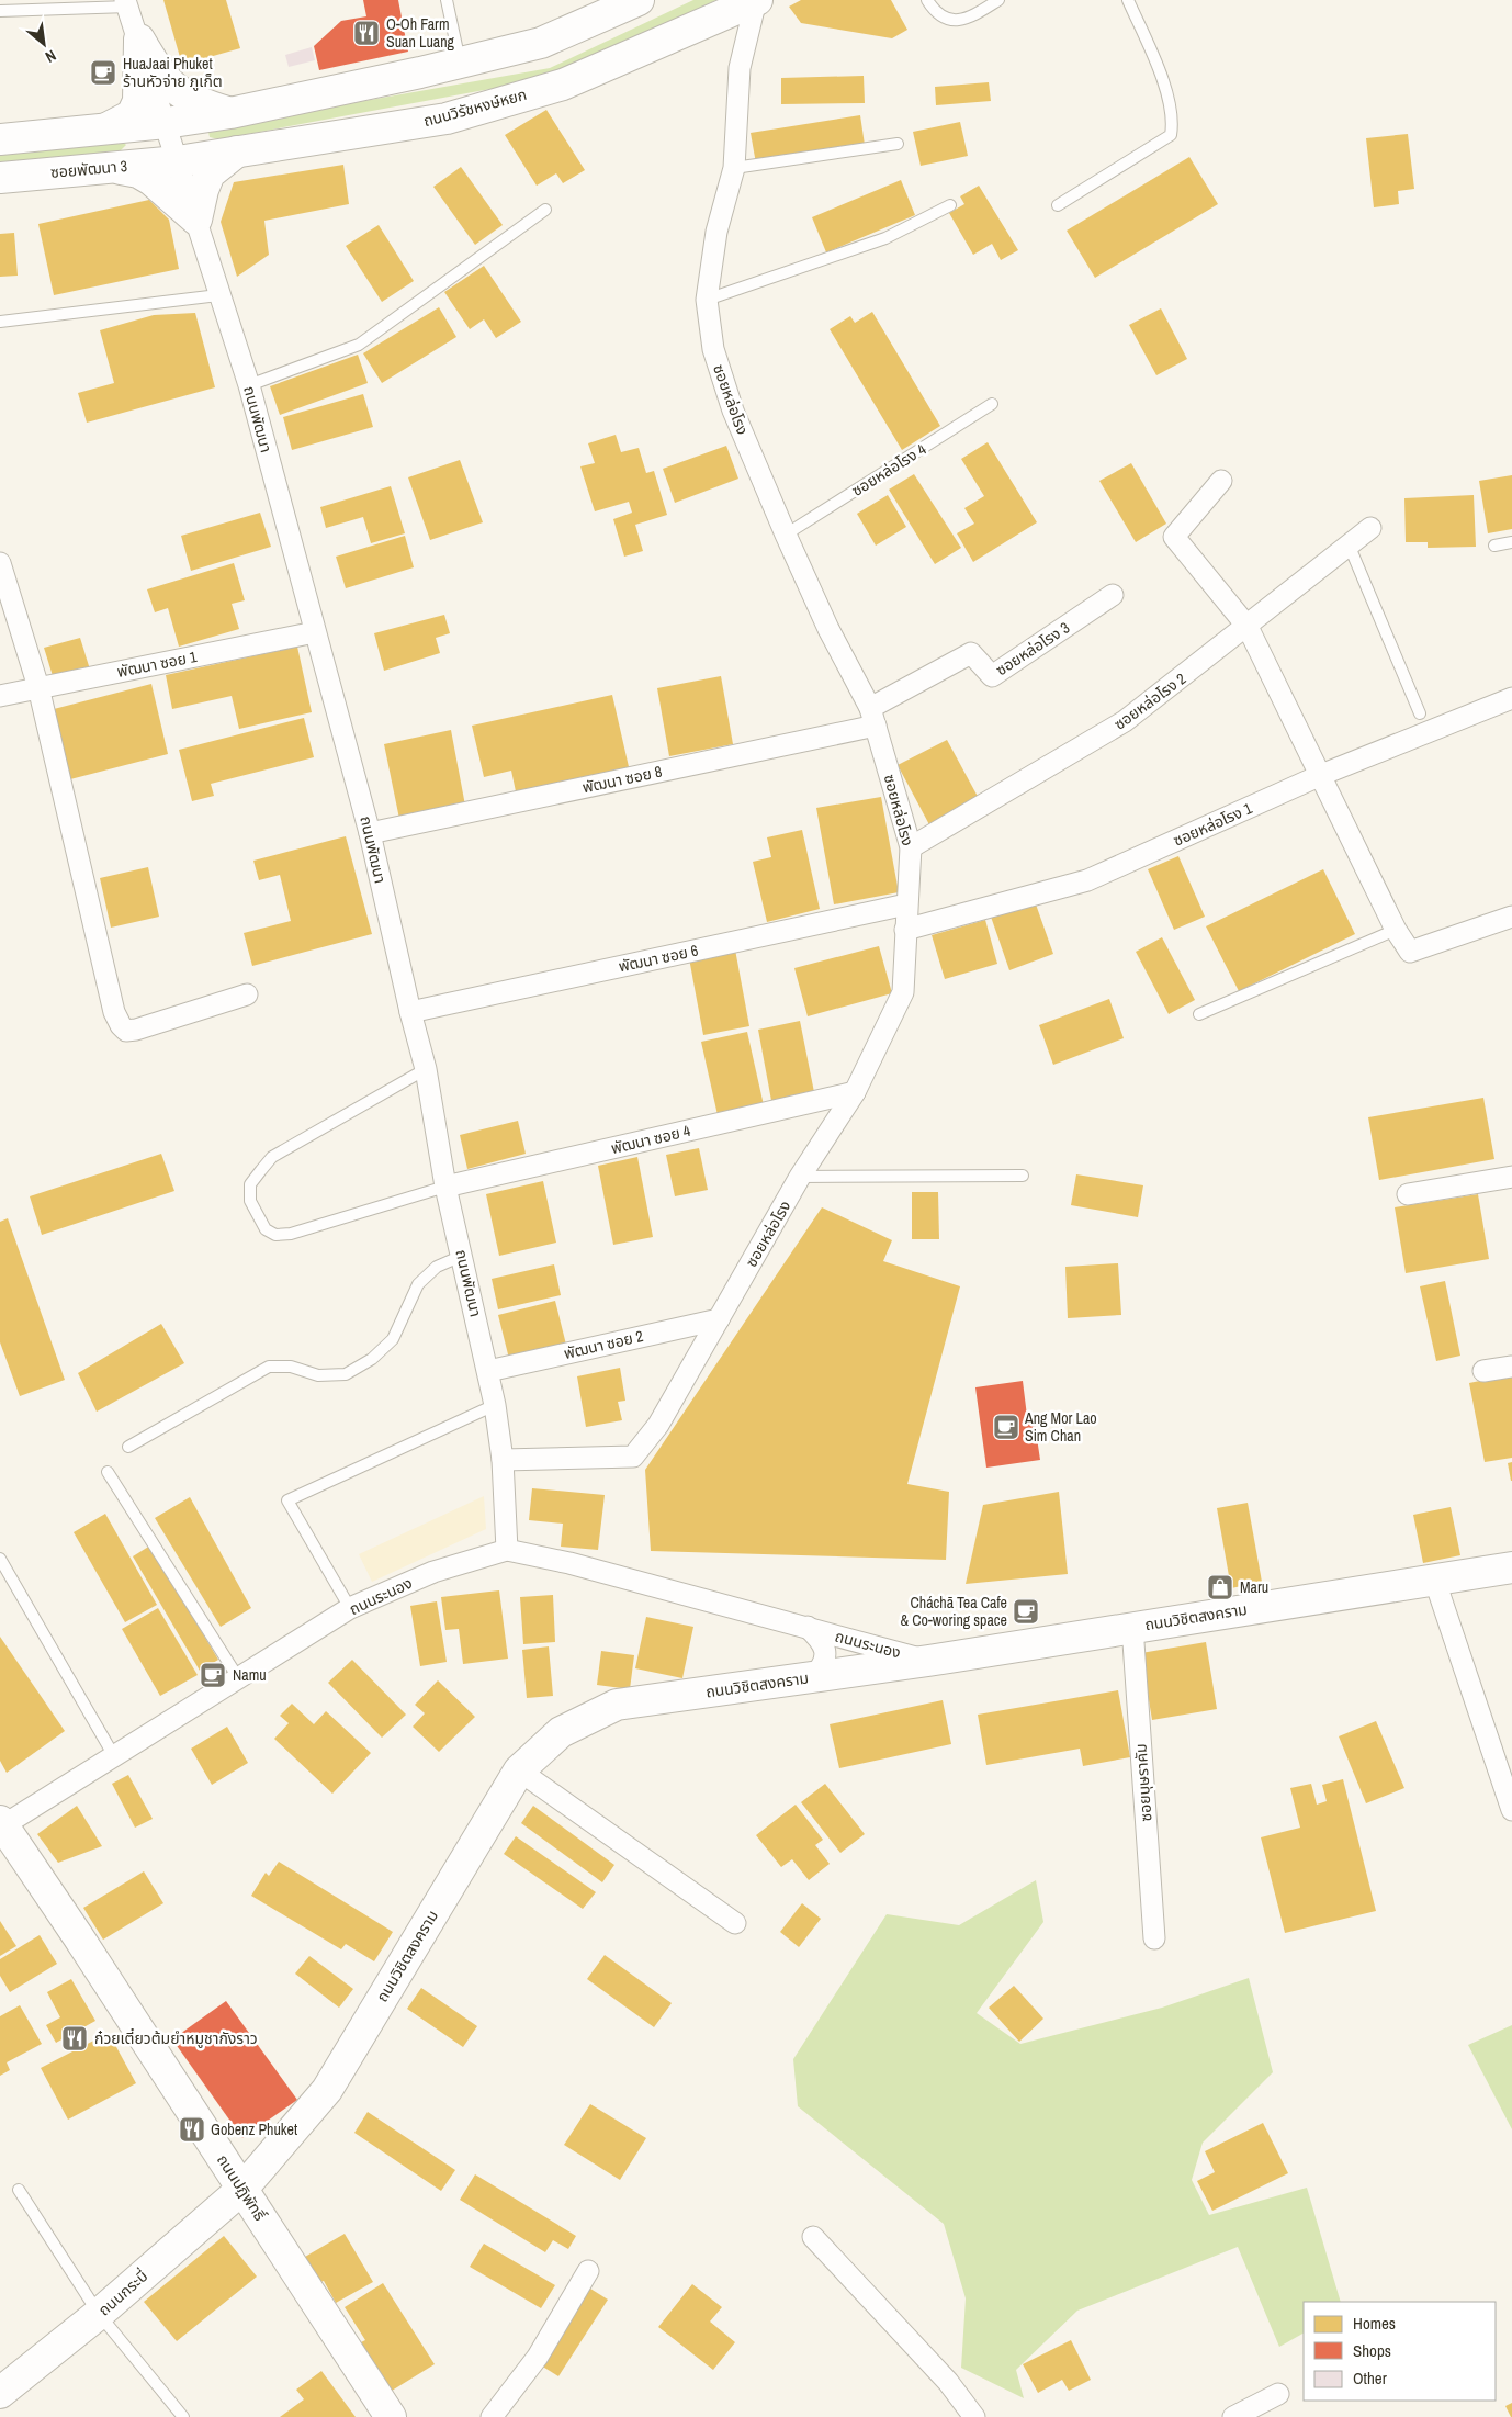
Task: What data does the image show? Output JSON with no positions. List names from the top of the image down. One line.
{"streets":{"street":["ถนนวิรัชหงษ์หยก","ซอยพัฒนา 3","ซอยหล่อโรง","ถนนพัฒนา","ซอยหล่อโรง 3","พัฒนา ซอย 1","ซอยหล่อโรง 2","พัฒนา ซอย 8","ซอยหล่อโรง 1","พัฒนา ซอย 6","พัฒนา ซอย 4","พัฒนา ซอย 2","ถนนระนอง","ถนนวิชิตสงคราม","ซอยบุษราคัม","ถนนปฏิพัทธิ์","ถนนกระบี่"],"lane":["ซอยหล่อโรง 4"]},"crossings":[["ถนนวิรัชหงษ์หยก","ซอยพัฒนา 3"],["ถนนวิรัชหงษ์หยก","ซอยหล่อโรง"],["ถนนวิรัชหงษ์หยก","ถนนพัฒนา"],["ซอยพัฒนา 3","ถนนพัฒนา"],["ซอยหล่อโรง","ถนนพัฒนา"],["ซอยหล่อโรง","ซอยหล่อโรง 4"],["ซอยหล่อโรง","ซอยหล่อโรง 3"],["ซอยหล่อโรง","ซอยหล่อโรง 2"],["ซอยหล่อโรง","พัฒนา ซอย 8"],["ซอยหล่อโรง","ซอยหล่อโรง 1"],["ซอยหล่อโรง","พัฒนา ซอย 6"],["ซอยหล่อโรง","พัฒนา ซอย 4"],["ซอยหล่อโรง","พัฒนา ซอย 2"],["ถนนพัฒนา","พัฒนา ซอย 1"],["ถนนพัฒนา","พัฒนา ซอย 8"],["ถนนพัฒนา","พัฒนา ซอย 6"],["ถนนพัฒนา","พัฒนา ซอย 4"],["ถนนพัฒนา","พัฒนา ซอย 2"],["ถนนพัฒนา","ถนนระนอง"],["ซอยหล่อโรง 3","พัฒนา ซอย 8"],["ถนนระนอง","ถนนวิชิตสงคราม"],["ถนนระนอง","ถนนปฏิพัทธิ์"],["ถนนวิชิตสงคราม","ซอยบุษราคัม"],["ถนนวิชิตสงคราม","ถนนปฏิพัทธิ์"],["ถนนวิชิตสงคราม","ถนนกระบี่"],["ถนนปฏิพัทธิ์","ถนนกระบี่"]],"places":{"restaurant":["O-Oh Farm Suan Luang","ก๋วยเตี๋ยวต้มยำหมูชากังราว","Gobenz Phuket"],"cafe":["HuaJaai Phuket ร้านหัวจ่าย ภูเก็ต","Ang Mor Lao Sim Chan","Cháchā Tea Cafe & Co-woring space","Namu"],"shop":["Maru"]},"legend":["Homes","Shops","Other"],"north":"bottom right"}
